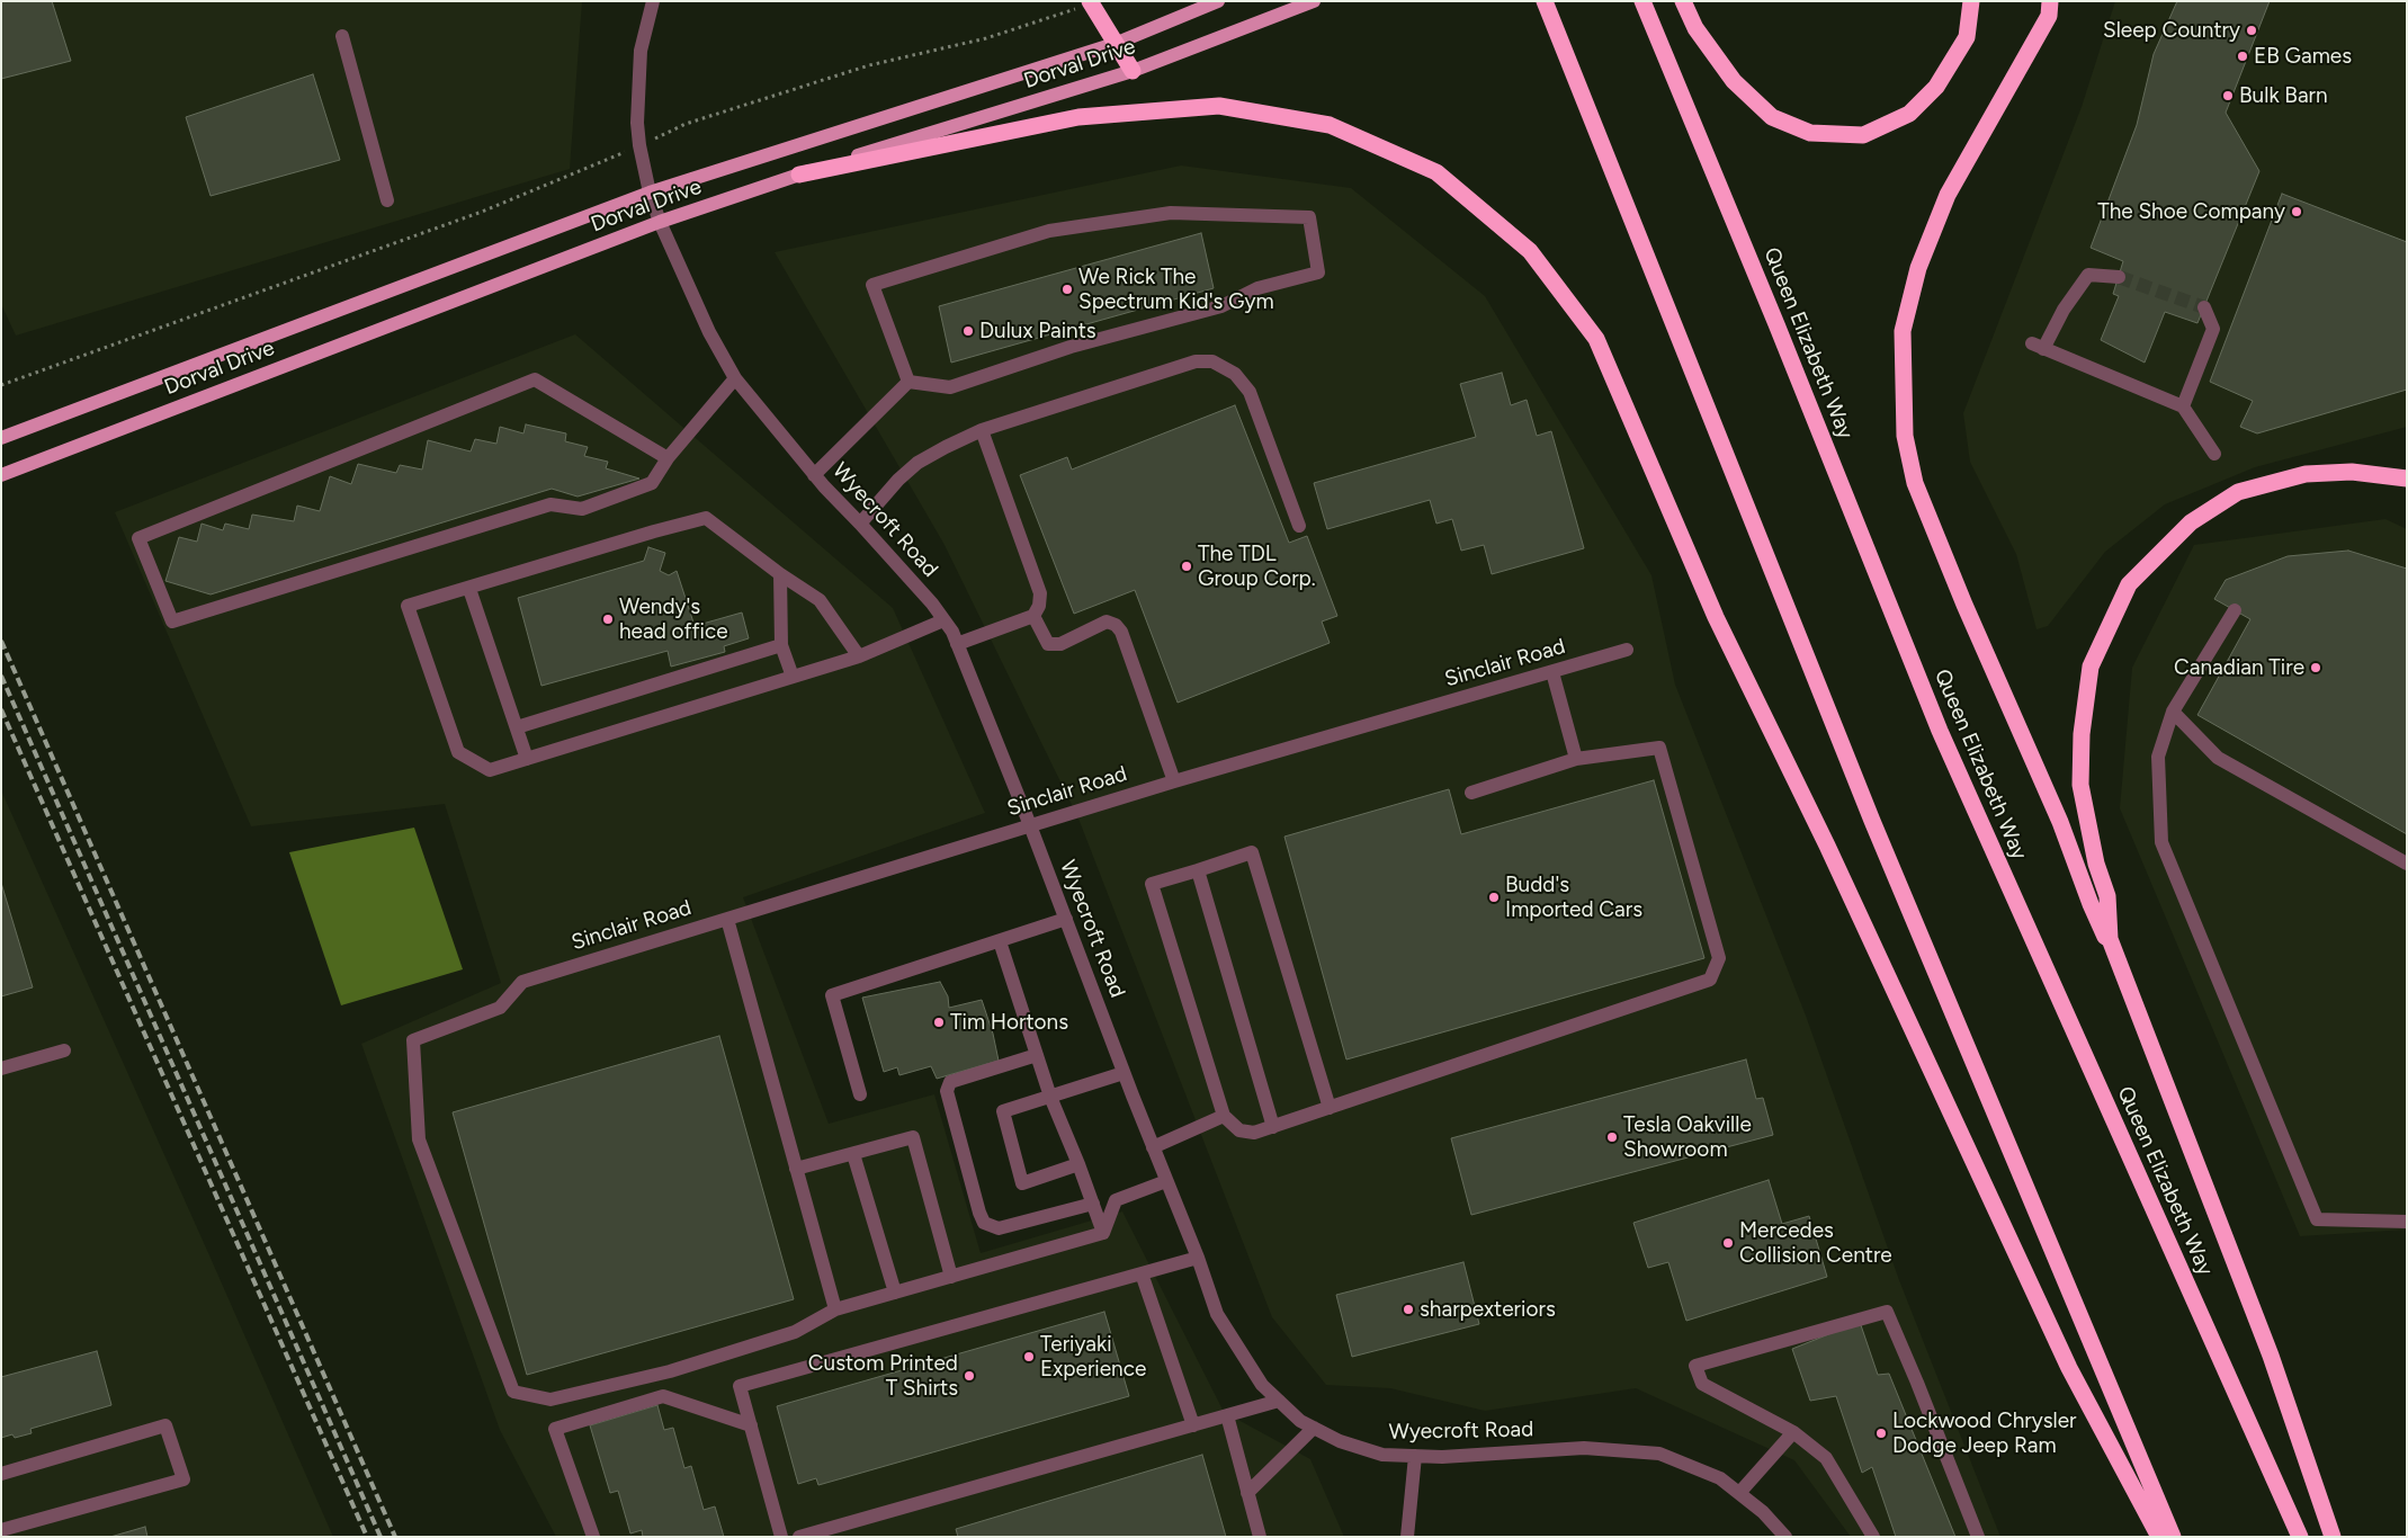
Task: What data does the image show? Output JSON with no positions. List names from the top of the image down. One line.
{"streets":{"highway":["Queen Elizabeth Way"],"main road":["Dorval Drive"],"street":["Wyecroft Road","Sinclair Road"]},"crossings":[["Dorval Drive","Wyecroft Road"],["Wyecroft Road","Sinclair Road"]],"places":["Sleep Country","EB Games","Bulk Barn","The Shoe Company","We Rick The Spectrum Kid's Gym","Dulux Paints","The TDL Group Corp.","Wendy's head office","Canadian Tire","Budd's Imported Cars","Tim Hortons","Tesla Oakville Showroom","Mercedes Collision Centre","sharpexteriors","Teriyaki Experience","Custom Printed T Shirts","Lockwood Chrysler Dodge Jeep Ram"]}
